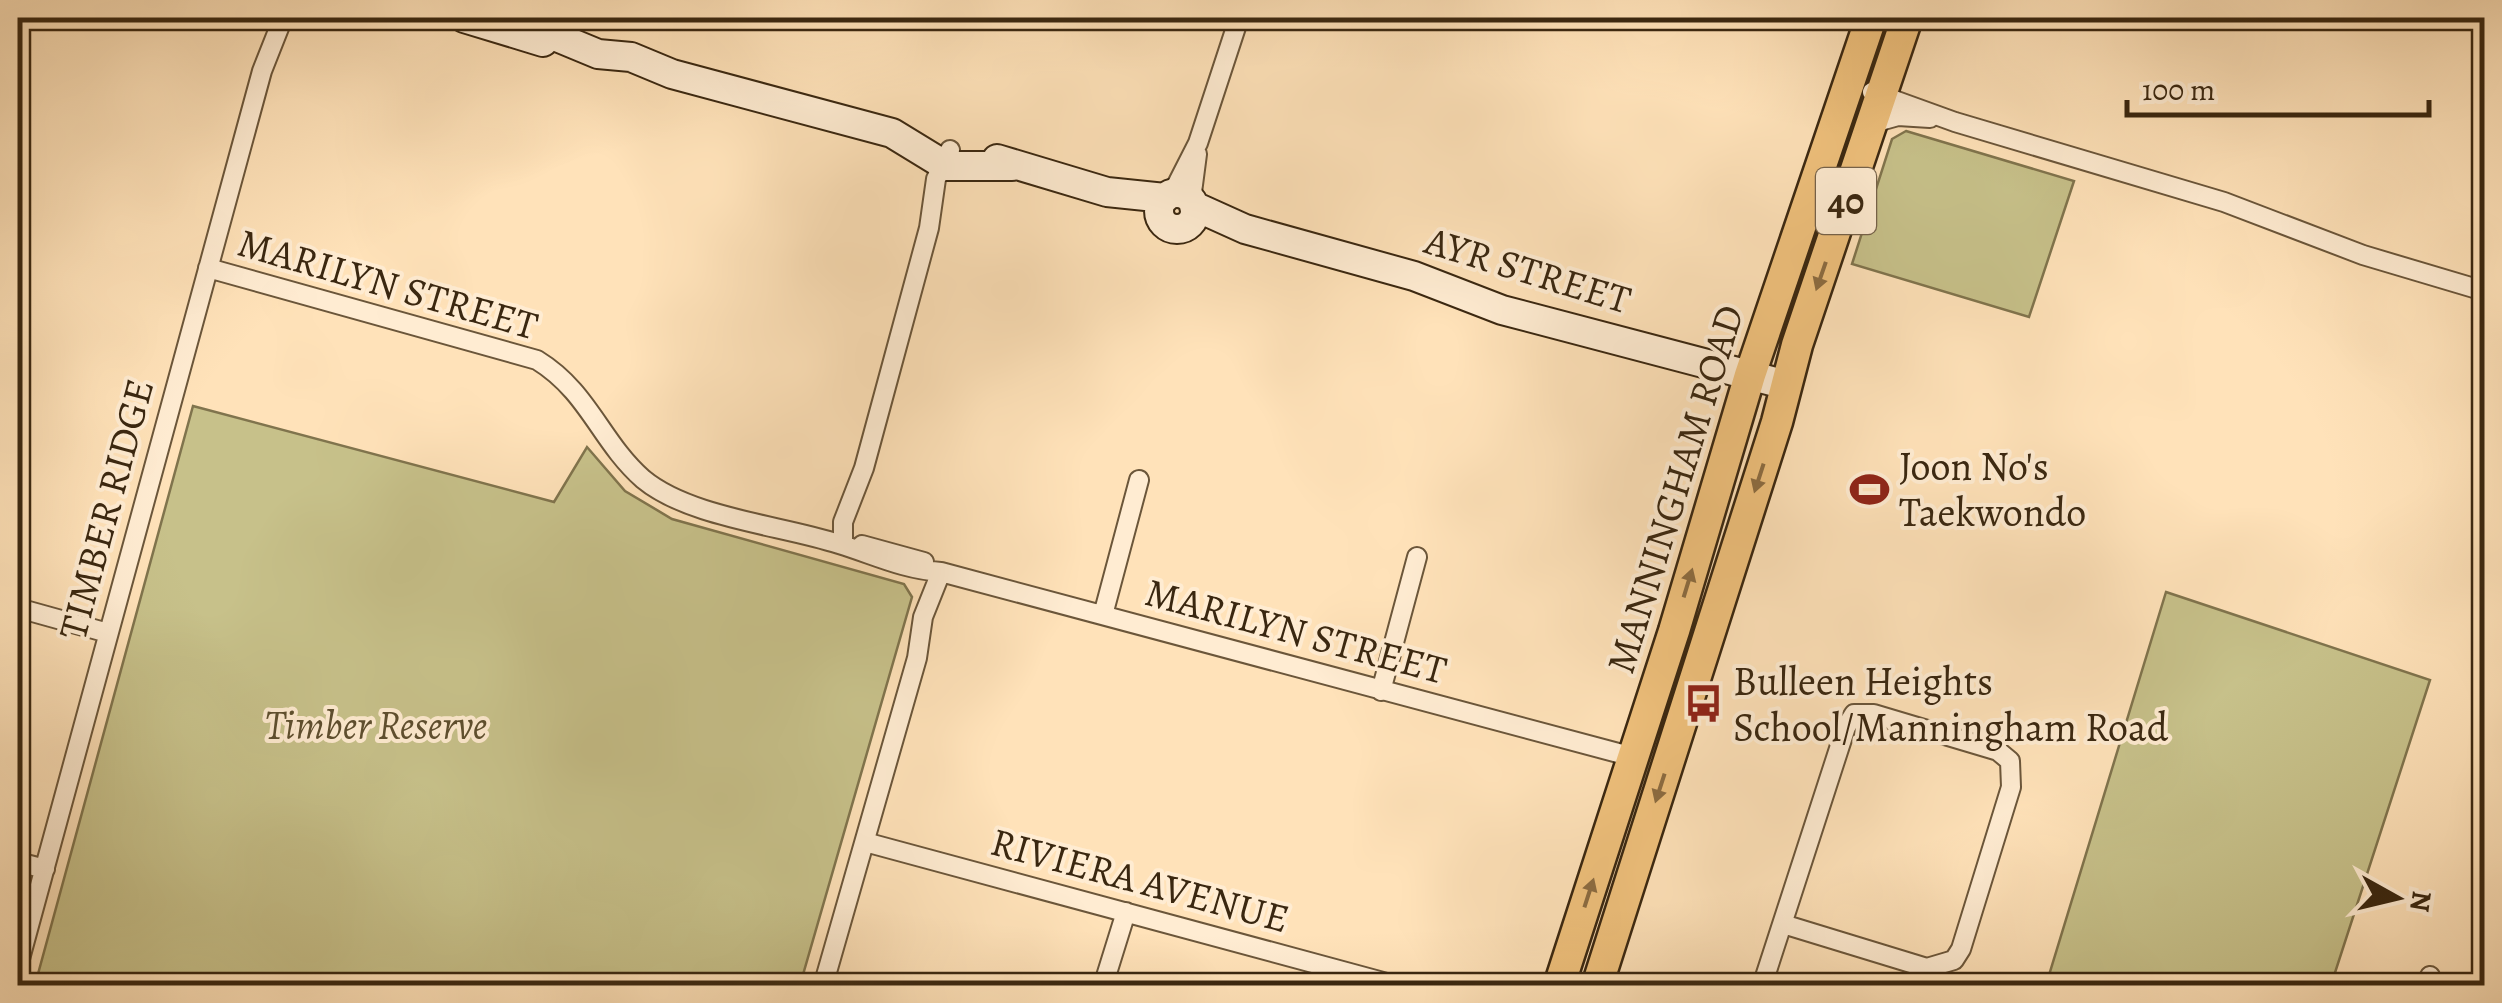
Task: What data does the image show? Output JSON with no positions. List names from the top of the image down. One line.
{"streets":{"main road":["40","MANNINGHAM ROAD"],"street":["AYR STREET","MARILYN STREET","TIMBER RIDGE","RIVIERA AVENUE"]},"crossings":[["AYR STREET","MANNINGHAM ROAD"],["MARILYN STREET","MANNINGHAM ROAD"],["MARILYN STREET","TIMBER RIDGE"]],"parks":["Timber Reserve"],"places":{"sports":["Joon No's Taekwondo"],"bus stop":["Bulleen Heights School/Manningham Road"]},"scale_bar":"100 m","north":"right"}
